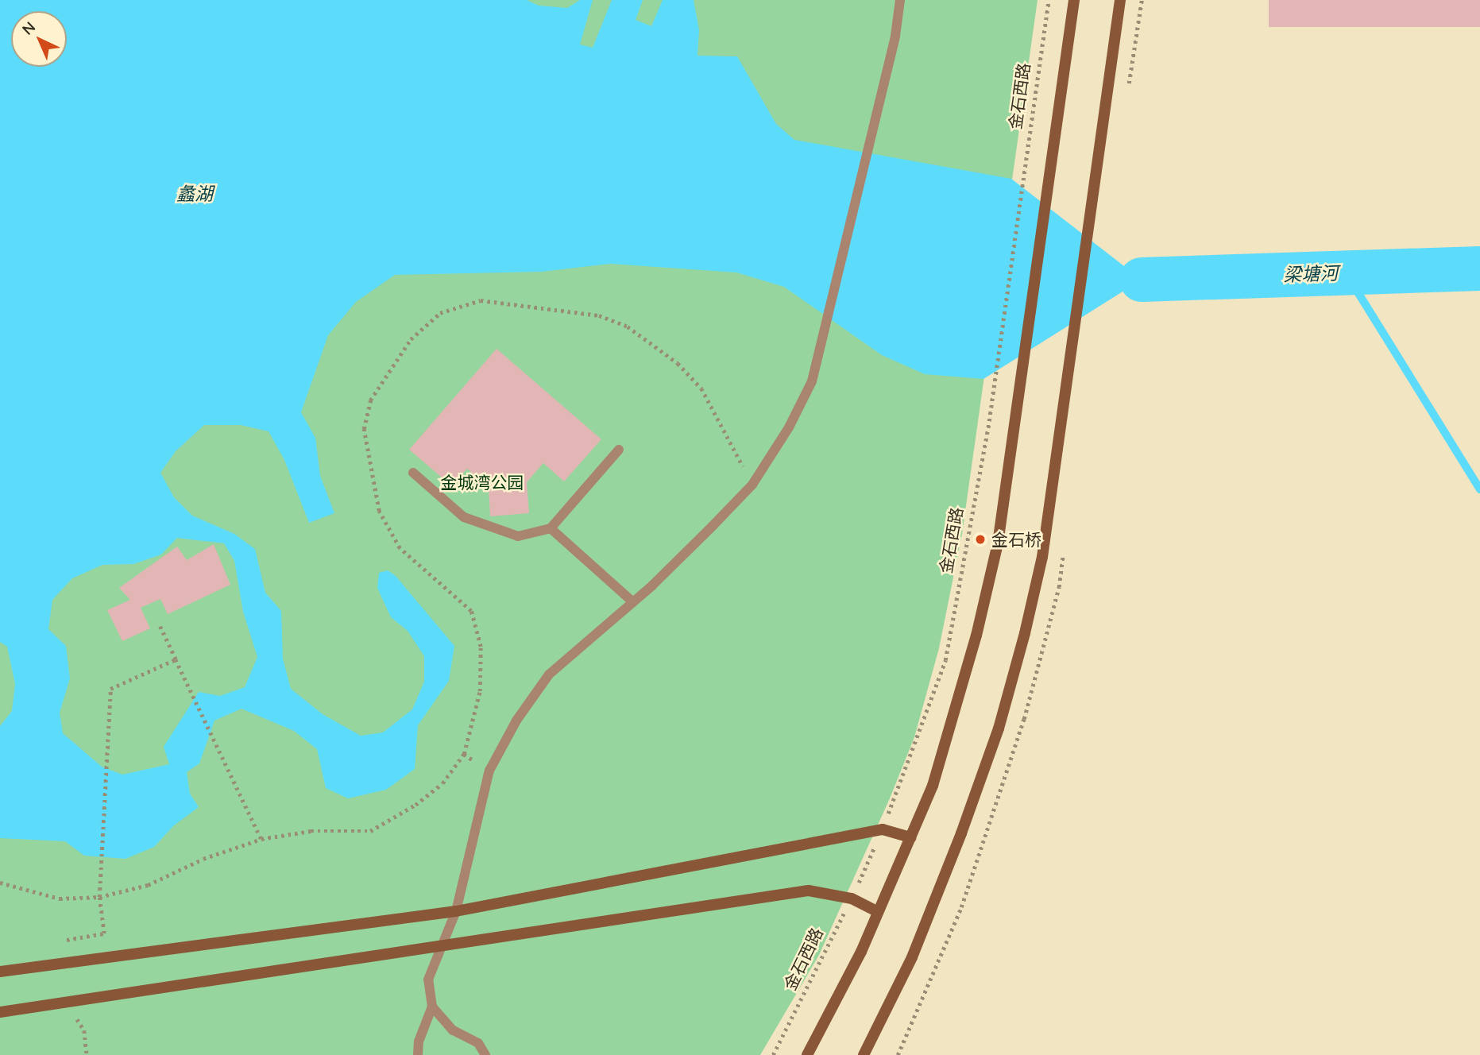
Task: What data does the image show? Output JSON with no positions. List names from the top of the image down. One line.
{"streets":{"path":["金石西路"]},"water":["蠡湖","梁塘河"],"parks":["金城湾公园"],"places":["金石桥"],"north":"top left"}
